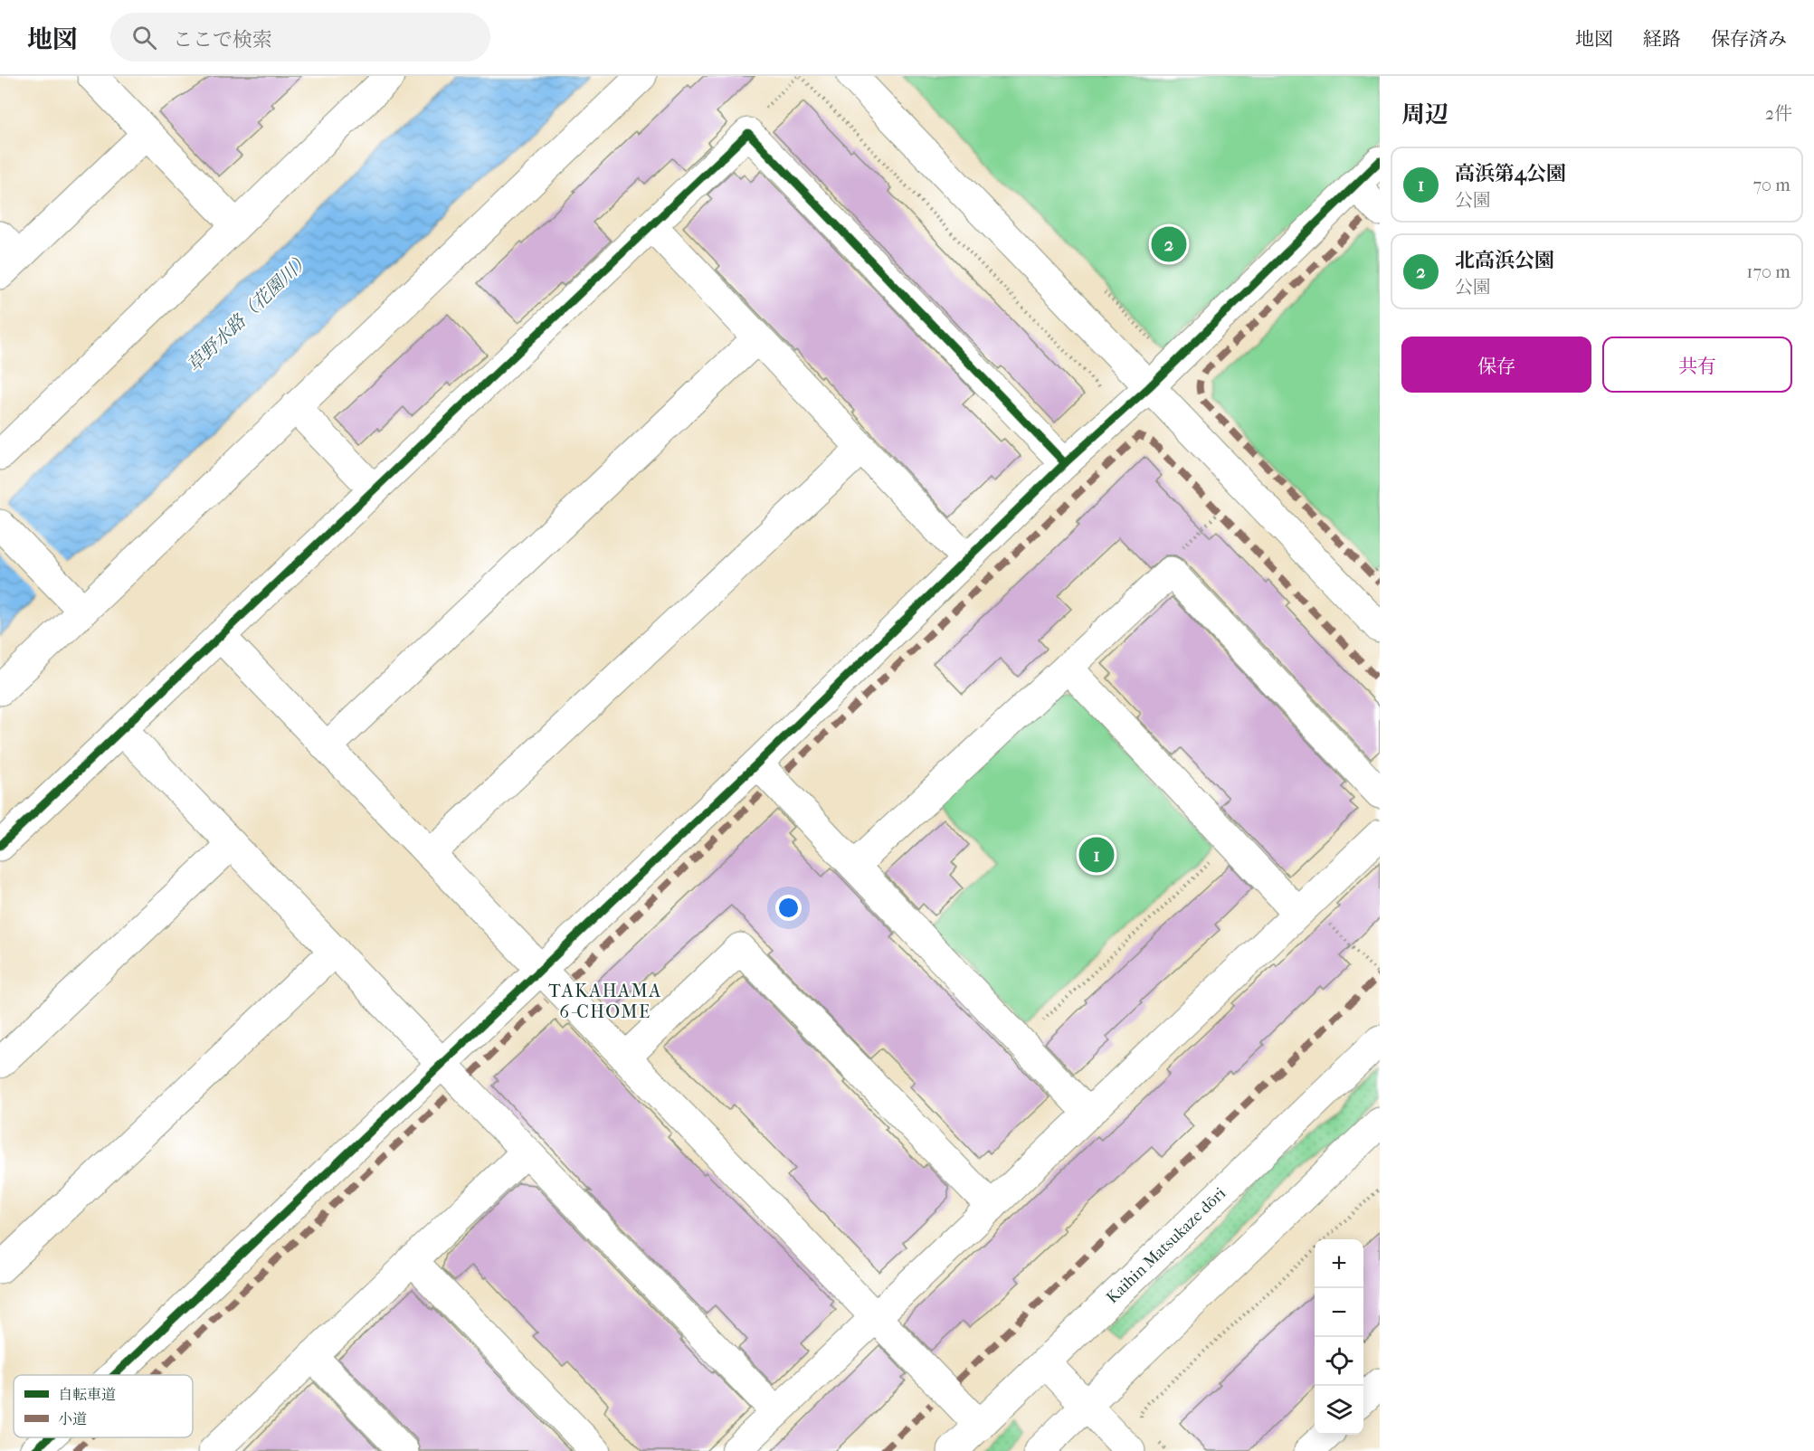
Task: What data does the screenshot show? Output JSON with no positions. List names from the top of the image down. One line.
{"streets":{"street":["Kaihin Matsukaze dōri"]},"districts":["TAKAHAMA 6-CHOME"],"water":["草野水路（花園川）"],"legend":["自転車道","小道"],"page":{"header":"地図","search":"ここで検索","nav":["地図","経路","保存済み"],"heading":["周辺","2件"],"list":[{"mark":"1","name":"高浜第4公園","note":"公園","value":"70 m"},{"mark":"2","name":"北高浜公園","note":"公園","value":"170 m"}],"pins":["2","1"],"buttons":["保存","共有"],"map_buttons":["+","−"]}}
